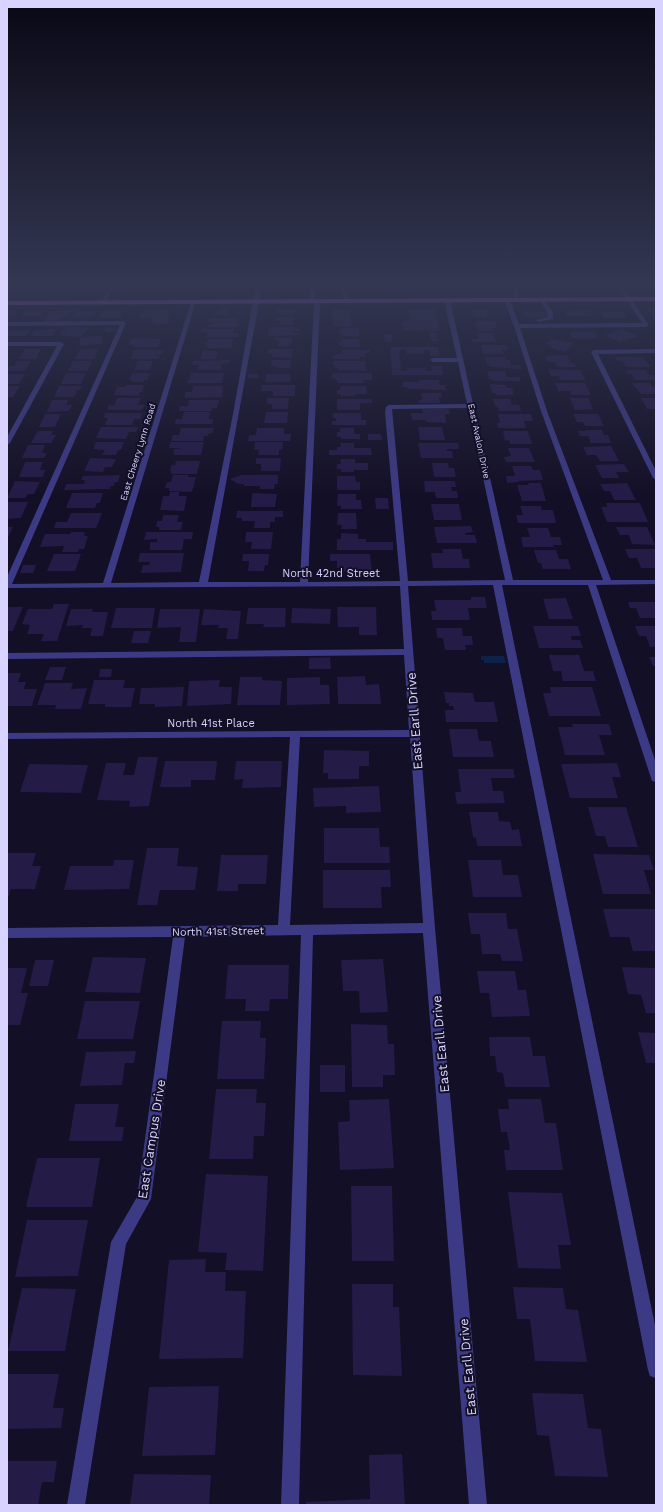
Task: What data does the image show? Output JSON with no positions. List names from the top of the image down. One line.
{"streets":{"street":["East Avalon Drive","East Cheery Lynn Road","North 42nd Street","East Earll Drive","North 41st Place","North 41st Street","East Campus Drive"]},"crossings":[["East Avalon Drive","North 42nd Street"],["East Avalon Drive","East Earll Drive"],["East Cheery Lynn Road","North 42nd Street"],["North 42nd Street","East Earll Drive"],["East Earll Drive","North 41st Place"],["East Earll Drive","North 41st Street"],["North 41st Street","East Campus Drive"]]}
